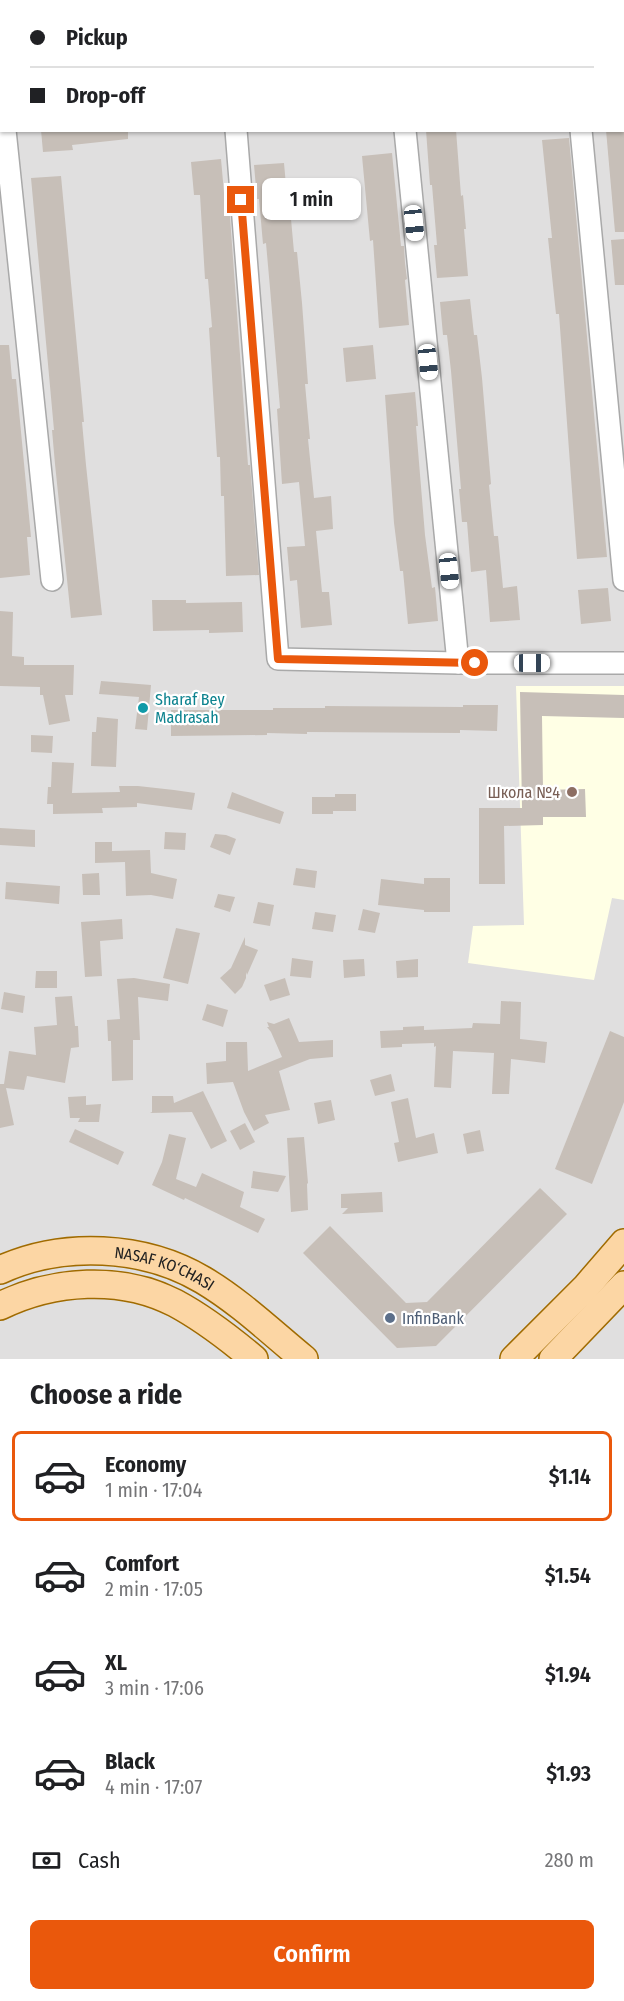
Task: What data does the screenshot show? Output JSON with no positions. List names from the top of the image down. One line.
{"streets":{"main road":["NASAF KO‘CHASI"]},"places":["Sharaf Bey Madrasah","Школа №4","InfinBank"],"page":{"banner":["Pickup","Drop-off"],"bubble":"1 min","heading":"Choose a ride","list":[{"name":"Economy","note":"1 min · 17:04","value":"$1.14"},{"name":"Comfort","note":"2 min · 17:05","value":"$1.54"},{"name":"XL","note":"3 min · 17:06","value":"$1.94"},{"name":"Black","note":"4 min · 17:07","value":"$1.93"}],"pay":["Cash","280 m"],"buttons":"Confirm"}}
